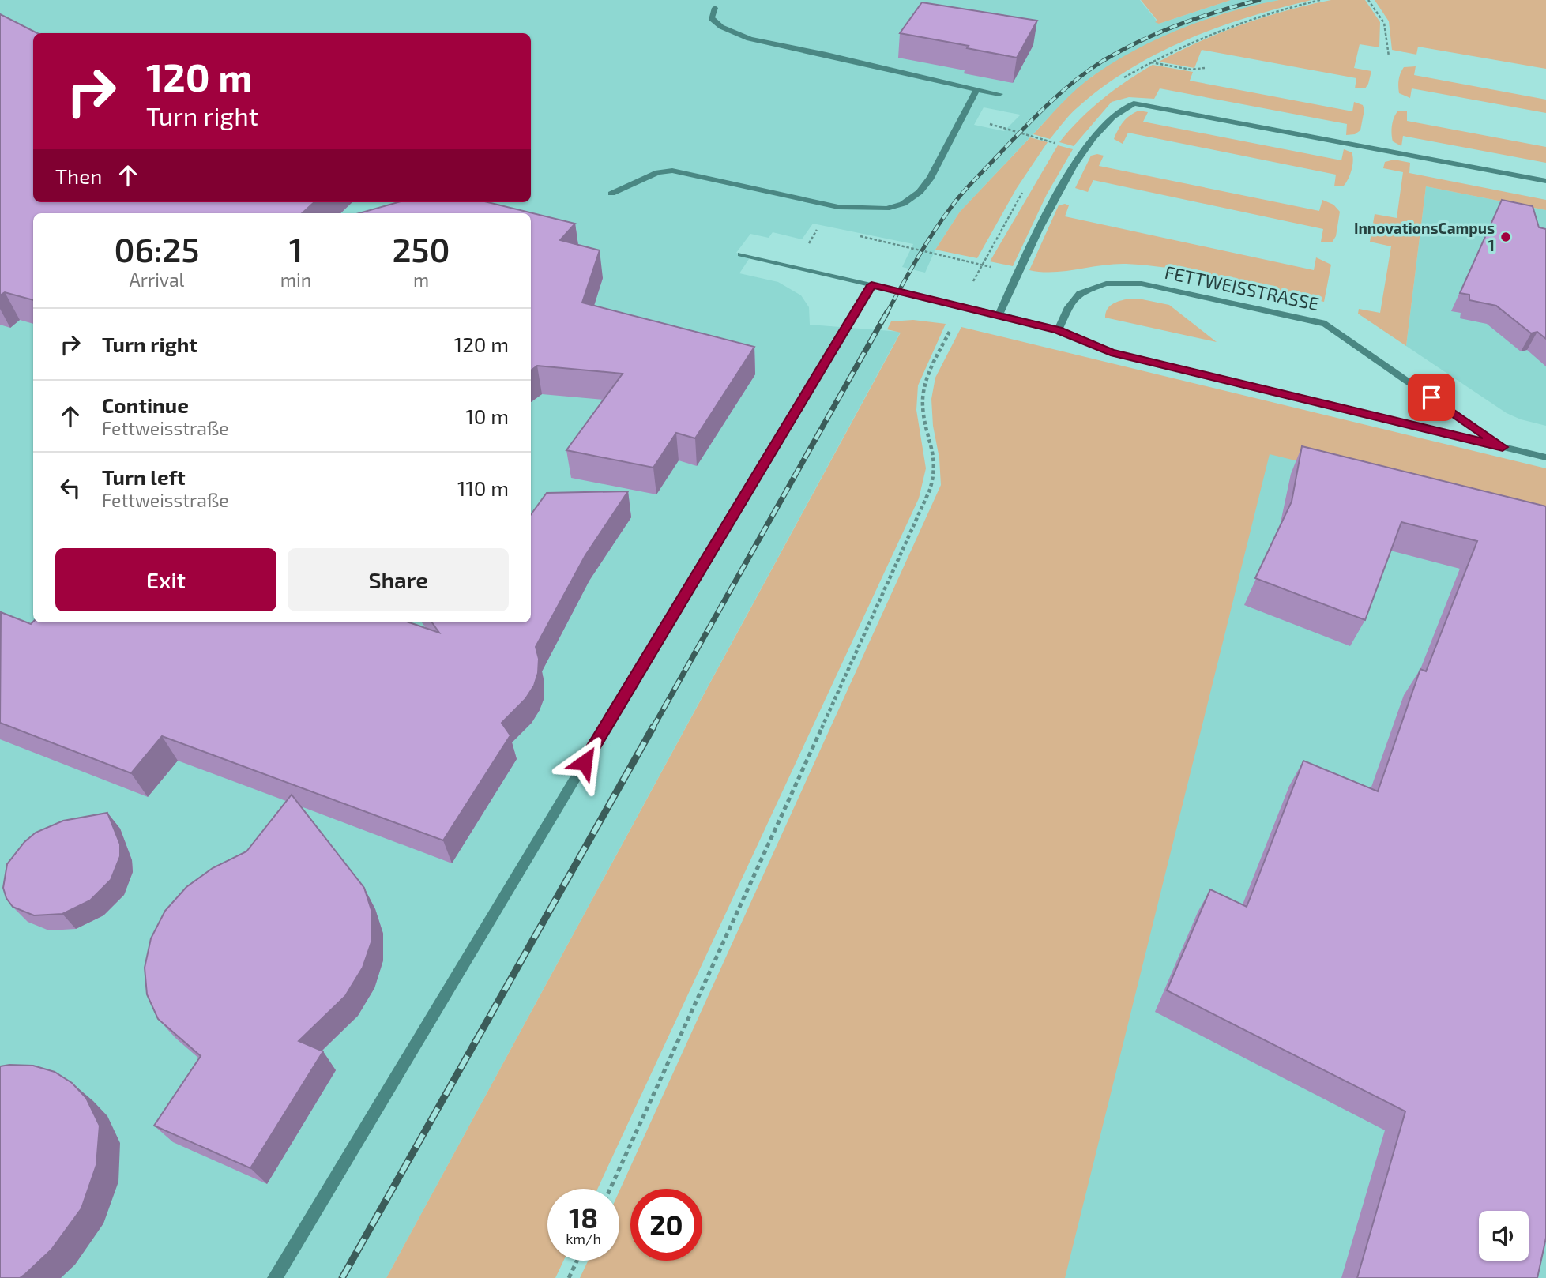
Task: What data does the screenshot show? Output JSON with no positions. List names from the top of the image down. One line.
{"streets":{"lane":["FETTWEISSTRASSE"]},"places":["InnovationsCampus 1"],"page":{"turn":["120 m","Turn right"],"then":"Then","eta":["06:25","Arrival","1","min","250","m"],"list":[{"name":"Turn right","value":"120 m"},{"name":"Continue","note":"Fettweisstraße","value":"10 m"},{"name":"Turn left","note":"Fettweisstraße","value":"110 m"}],"buttons":["Exit","Share"],"speed":"18 km/h","limit":"20"}}
